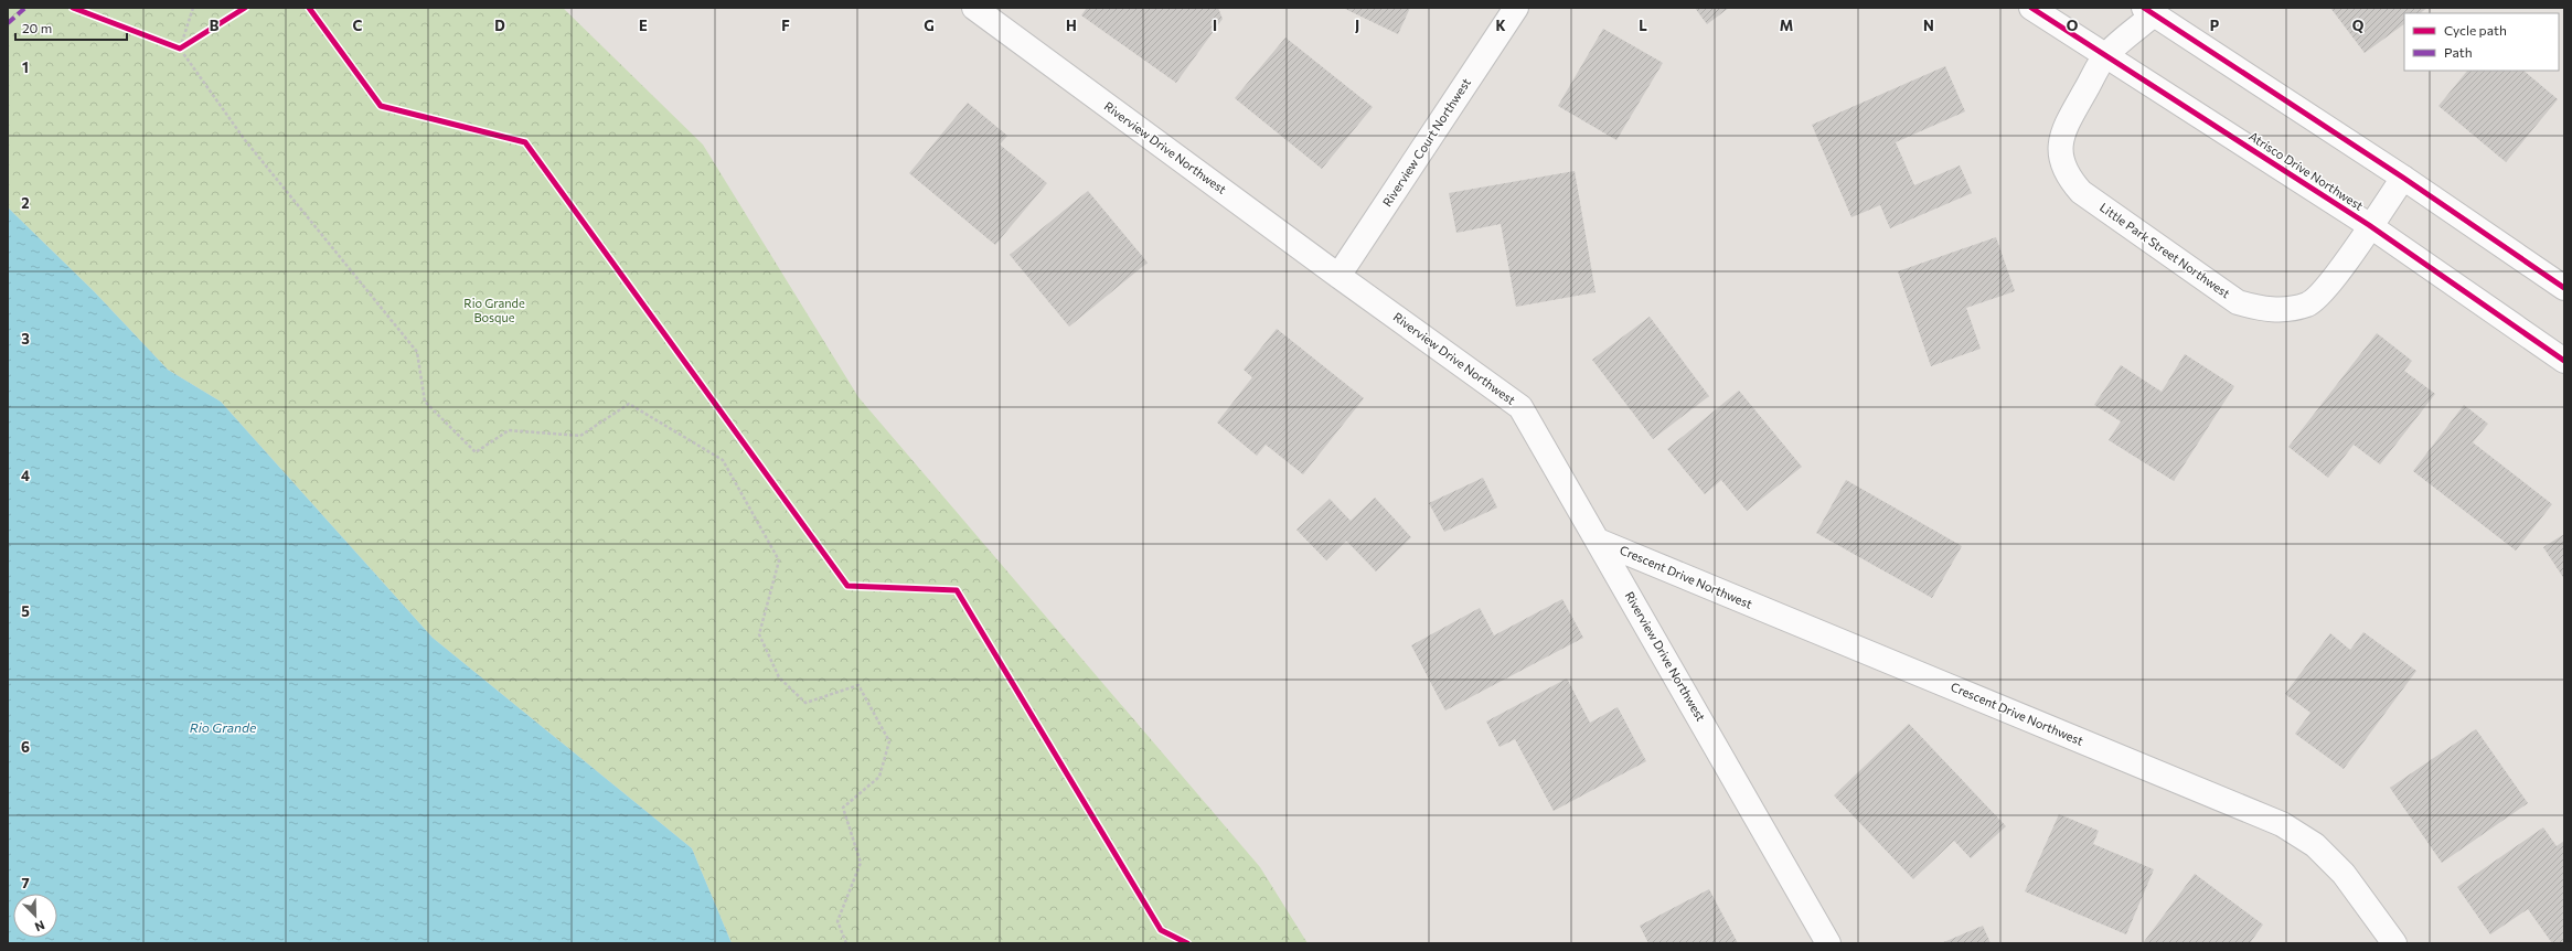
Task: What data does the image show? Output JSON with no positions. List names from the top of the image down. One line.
{"streets":{"street":["Riverview Court Northwest","Riverview Drive Northwest","Atrisco Drive Northwest","Little Park Street Northwest","Crescent Drive Northwest"]},"crossings":[["Riverview Court Northwest","Riverview Drive Northwest"],["Riverview Drive Northwest","Crescent Drive Northwest"],["Atrisco Drive Northwest","Little Park Street Northwest"]],"water":["Rio Grande"],"parks":["Rio Grande Bosque"],"legend":["Cycle path","Path"],"scale_bar":"20 m","north":"bottom right","grid":{"columns":["B","C","D","E","F","G","H","I","J","K","L","M","N","O","P","Q"],"rows":["1","2","3","4","5","6","7"]}}
